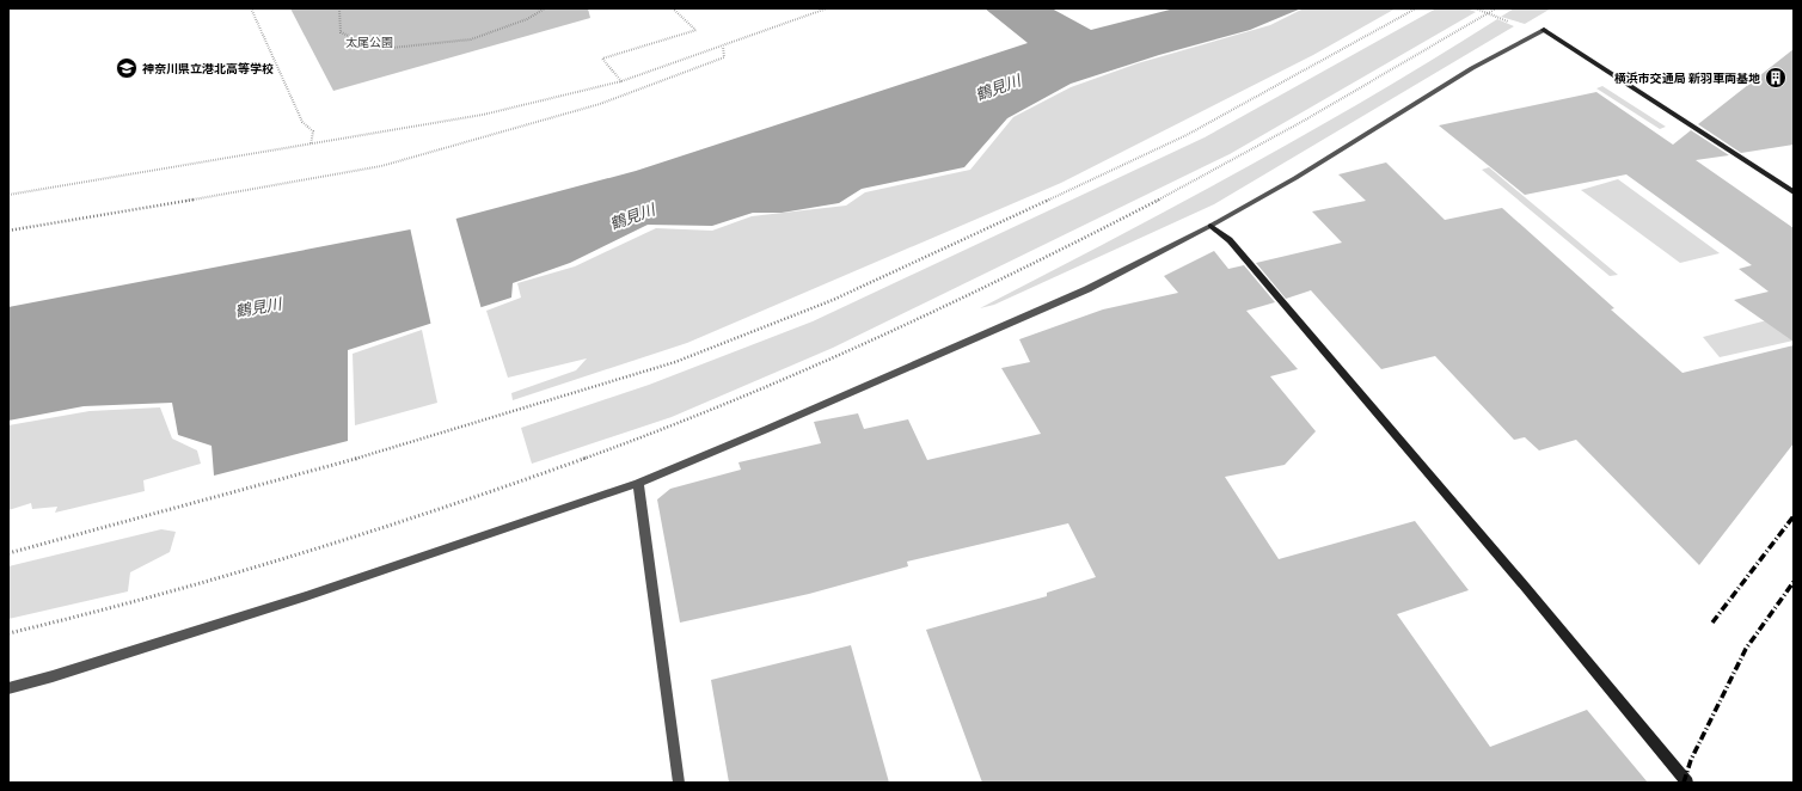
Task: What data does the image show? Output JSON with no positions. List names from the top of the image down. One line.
{"water":["鶴見川"],"parks":["太尾公園"],"places":{"school or university":["神奈川県立港北高等学校"],"building":["横浜市交通局 新羽車両基地"]}}
